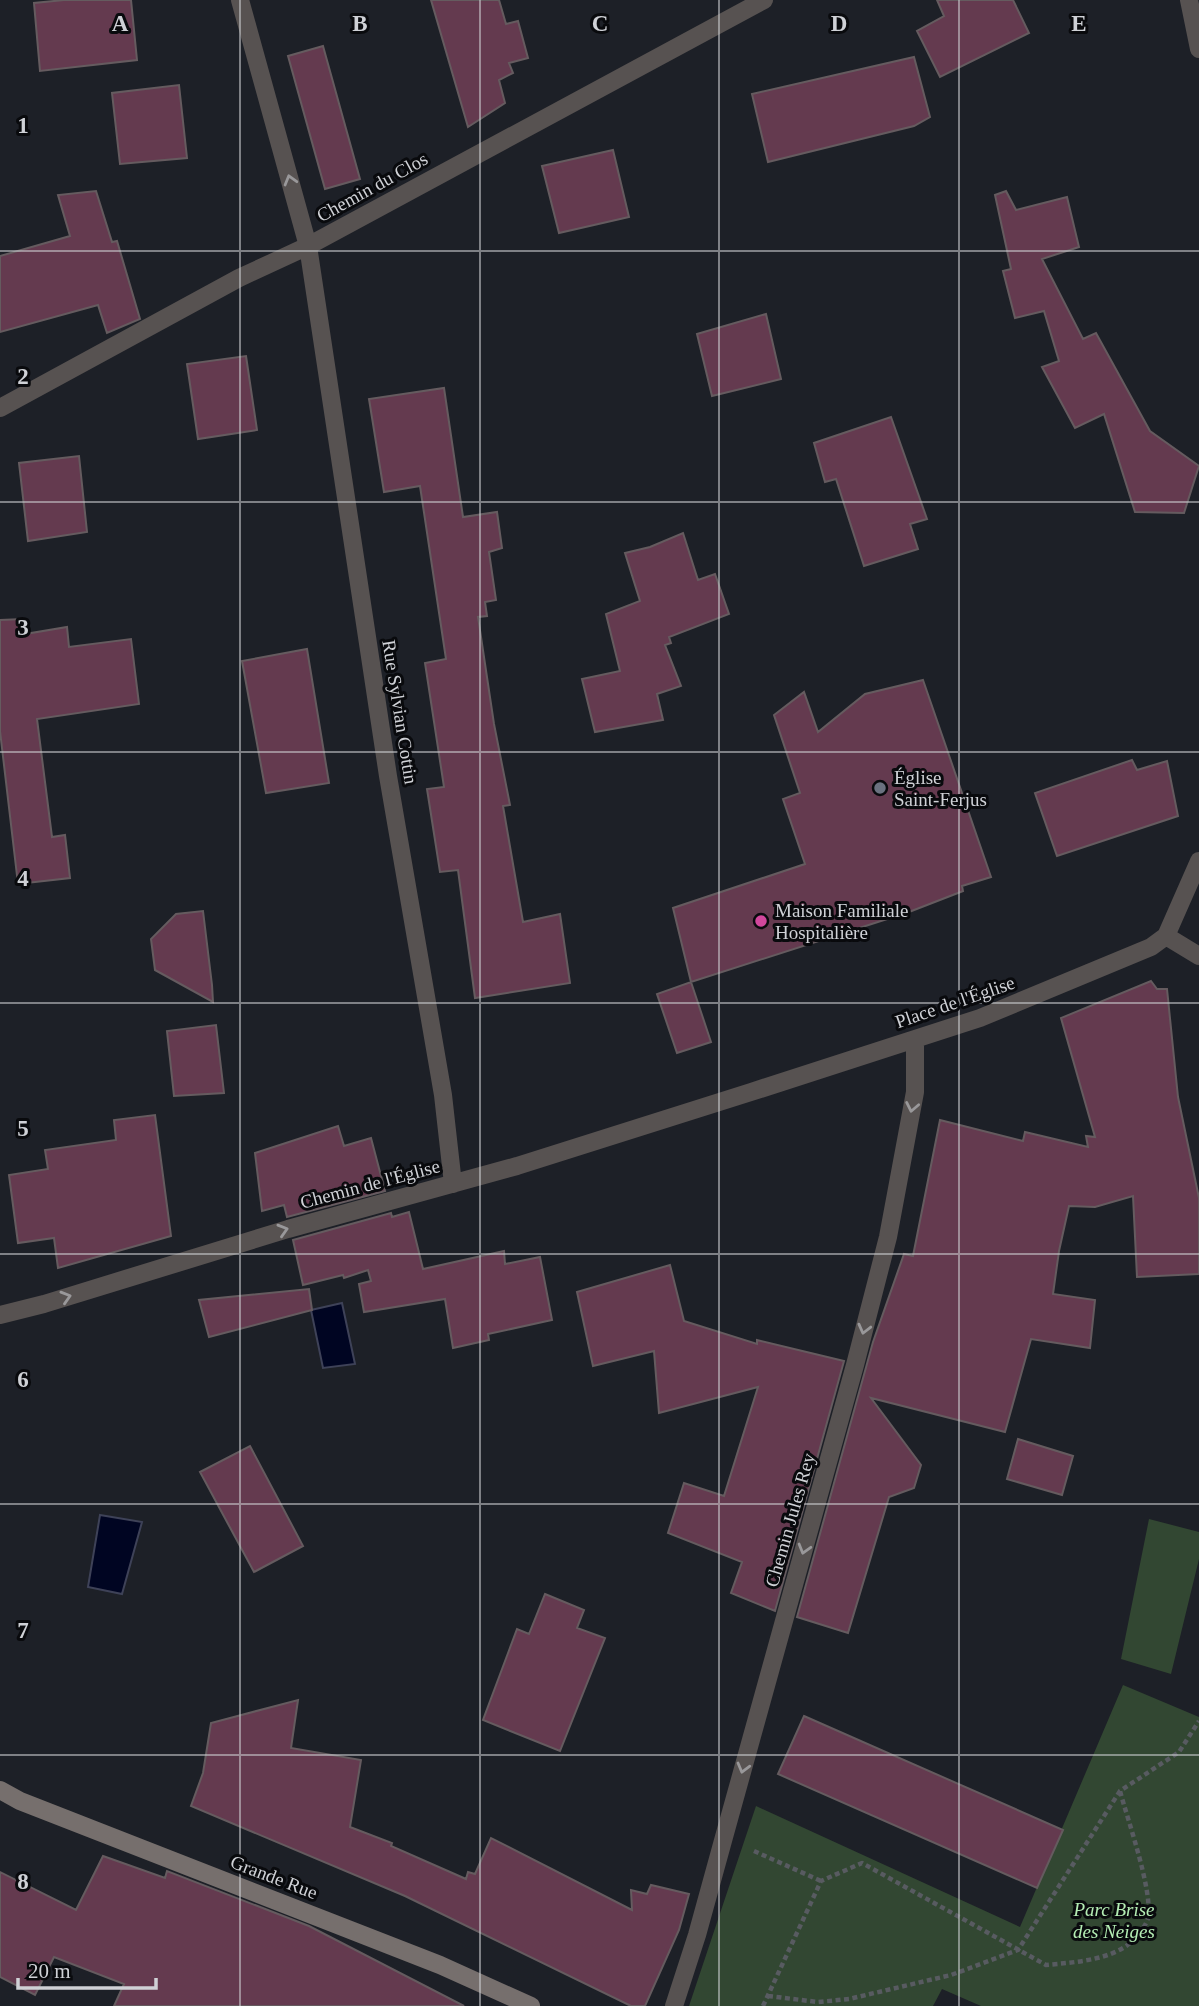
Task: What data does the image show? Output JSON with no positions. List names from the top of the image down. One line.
{"streets":{"street":["Chemin du Clos","Rue Sylvian Cottin","Place de l'Église","Chemin de l'Église","Chemin Jules Rey","Grande Rue"]},"crossings":[["Chemin du Clos","Rue Sylvian Cottin"],["Rue Sylvian Cottin","Chemin de l'Église"],["Place de l'Église","Chemin de l'Église"],["Place de l'Église","Chemin Jules Rey"]],"one_way":["Chemin de l'Église","Chemin Jules Rey"],"parks":["Parc Brise des Neiges"],"places":["Église Saint-Ferjus","Maison Familiale Hospitalière"],"scale_bar":"20 m","grid":{"columns":["A","B","C","D","E"],"rows":["1","2","3","4","5","6","7","8"]}}
